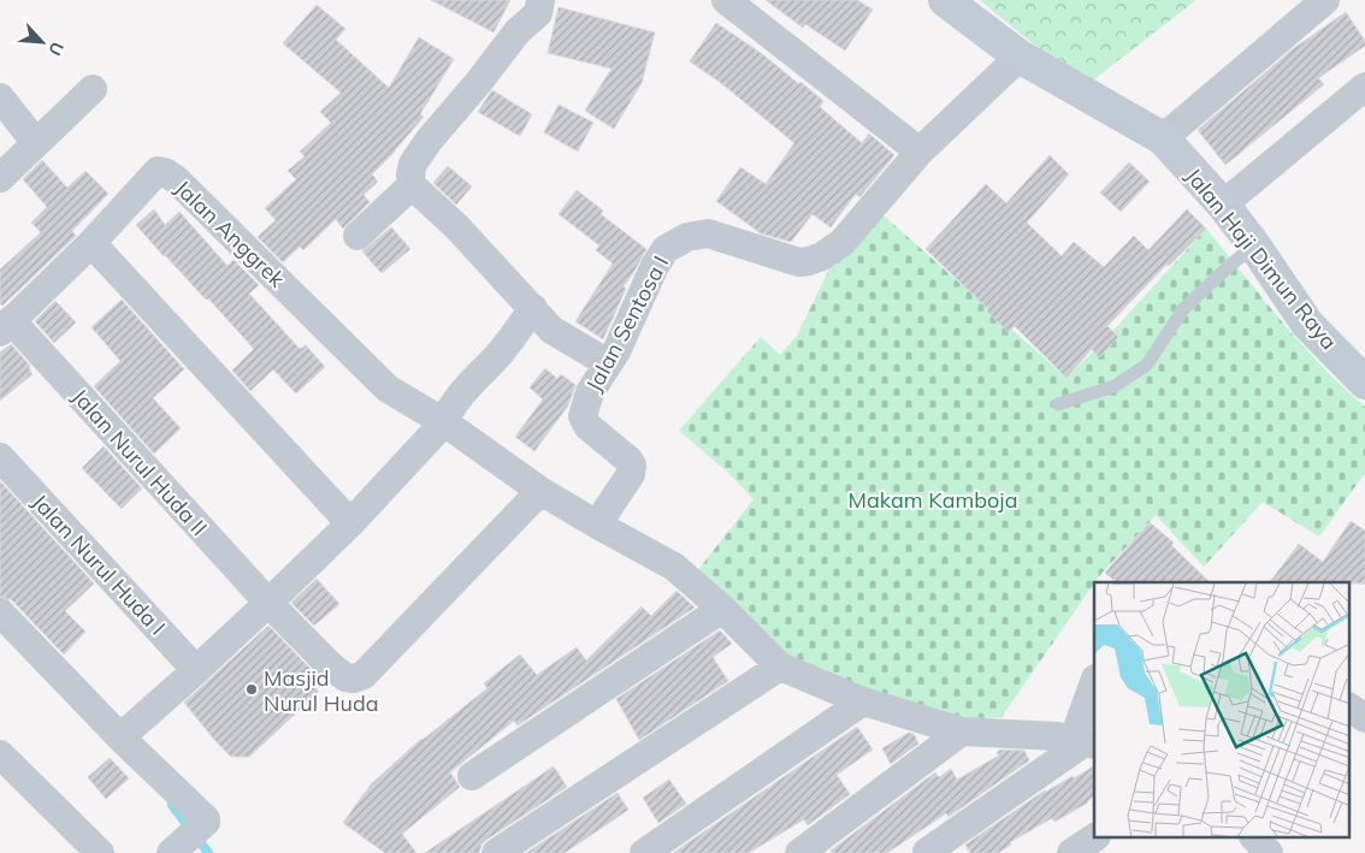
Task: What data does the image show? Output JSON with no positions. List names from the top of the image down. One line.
{"streets":{"street":["Jalan Anggrek","Jalan Haji Dimun Raya","Jalan Sentosa I","Jalan Nurul Huda II","Jalan Nurul Huda I"]},"crossings":[["Jalan Anggrek","Jalan Nurul Huda II"],["Jalan Haji Dimun Raya","Jalan Sentosa I"]],"parks":["Makam Kamboja"],"places":["Masjid Nurul Huda"],"north":"bottom right"}
